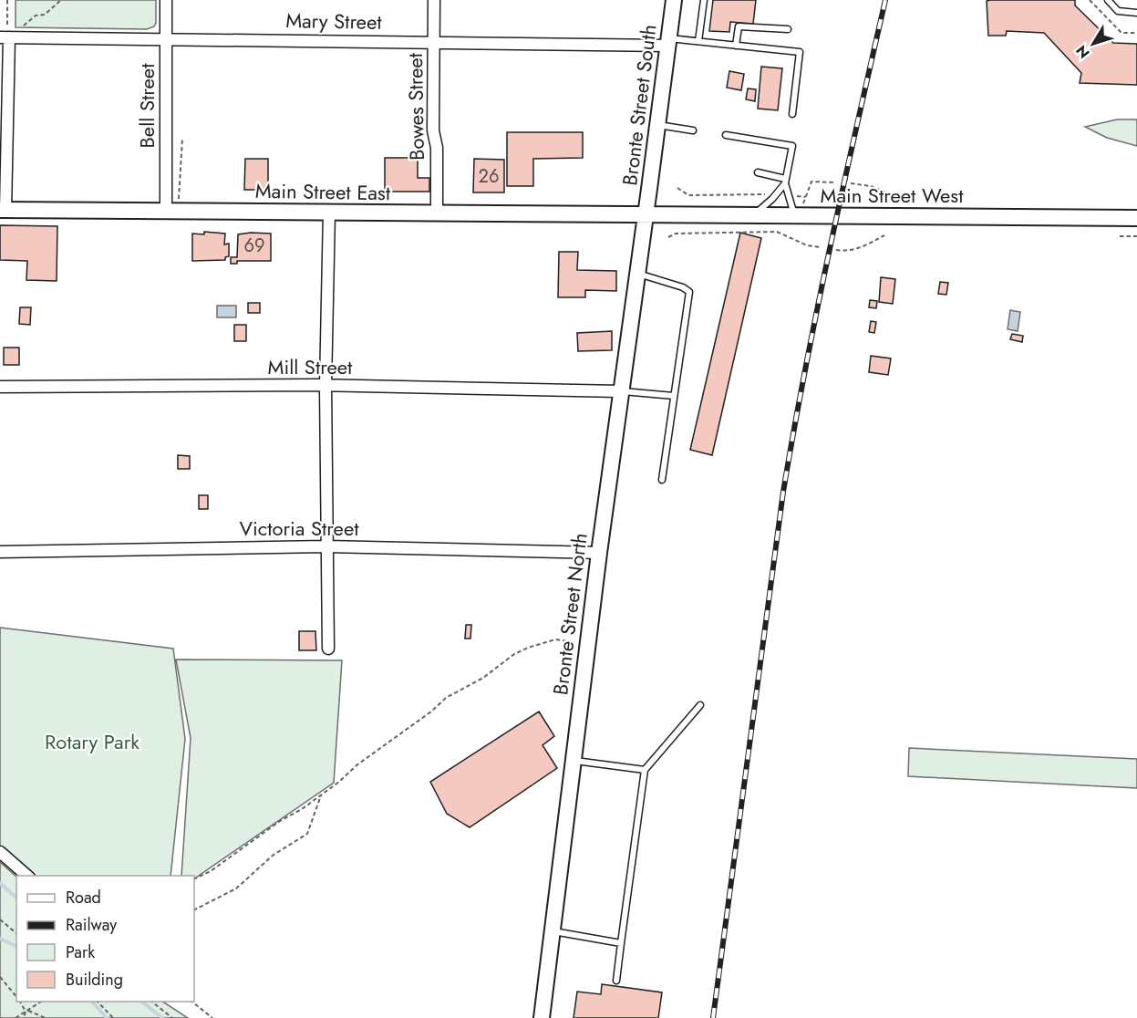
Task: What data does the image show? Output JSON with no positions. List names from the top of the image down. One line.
{"streets":{"main road":["Bronte Street South","Main Street East","Main Street West","Bronte Street North"],"street":["Mary Street","Bell Street","Bowes Street","Mill Street","Victoria Street"]},"crossings":[["Mary Street","Bronte Street South"],["Mary Street","Bell Street"],["Mary Street","Bowes Street"],["Bronte Street South","Main Street East"],["Bronte Street South","Main Street West"],["Bronte Street South","Bronte Street North"],["Bell Street","Main Street East"],["Bowes Street","Main Street East"],["Main Street East","Main Street West"],["Main Street East","Bronte Street North"],["Main Street West","Bronte Street North"],["Mill Street","Bronte Street North"],["Victoria Street","Bronte Street North"]],"parks":["Rotary Park"],"house_numbers":["26","69"],"legend":["Road","Railway","Park","Building"],"north":"bottom left"}
